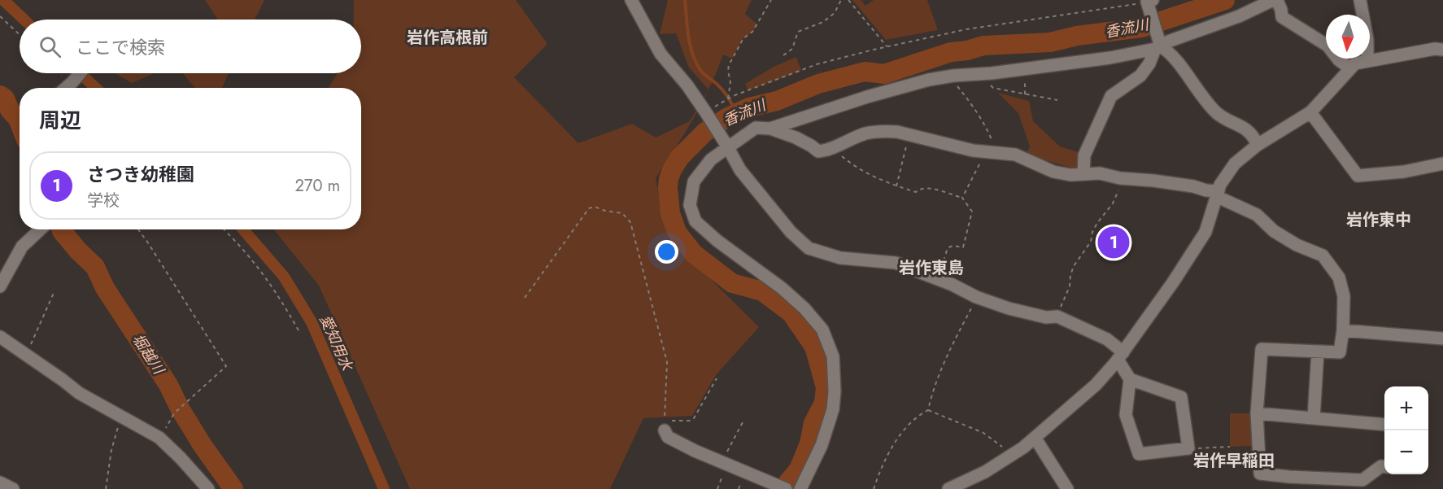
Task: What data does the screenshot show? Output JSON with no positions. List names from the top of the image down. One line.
{"districts":["岩作高根前","岩作東中","岩作東島","岩作早稲田"],"water":["香流川","愛知用水","堀越川"],"north":"bottom","page":{"search":"ここで検索","heading":"周辺","list":[{"mark":"1","name":"さつき幼稚園","note":"学校","value":"270 m"}],"pins":"1","map_buttons":["+","−"]}}
